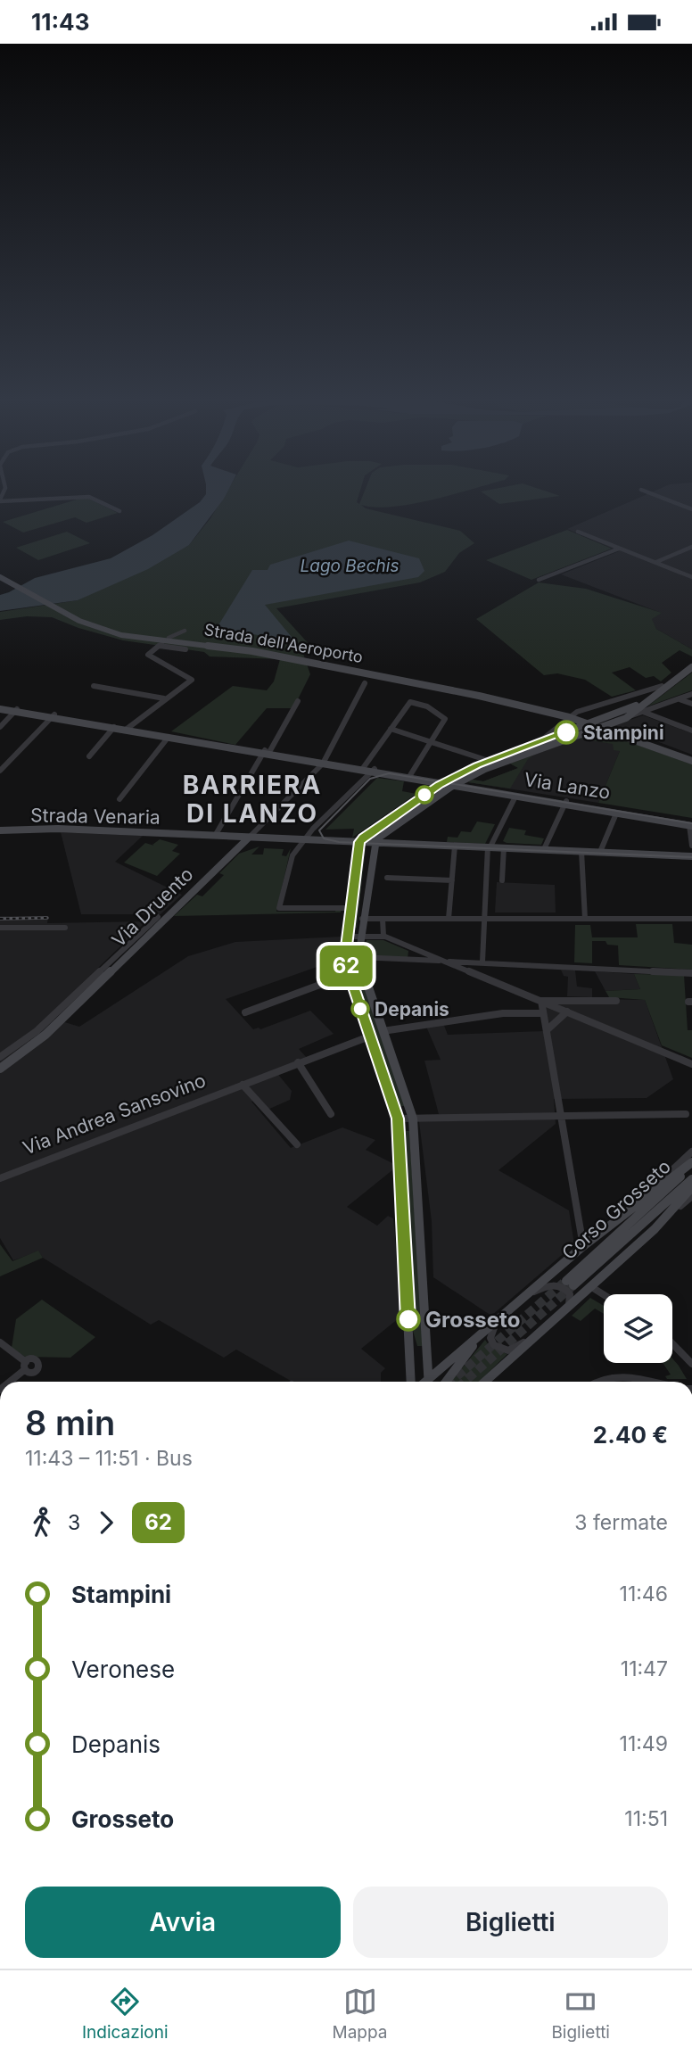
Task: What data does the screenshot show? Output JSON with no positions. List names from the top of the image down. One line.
{"streets":{"main road":["Strada dell'Aeroporto","Via Lanzo","Strada Venaria","Via Druento","Corso Grosseto"],"street":["Via Andrea Sansovino"]},"crossings":[["Via Lanzo","Via Druento"],["Strada Venaria","Via Druento"]],"districts":["BARRIERA DI LANZO"],"water":["Lago Bechis"],"places":["Stampini","Depanis","Grosseto"],"lines":["bus line 62"],"page":{"status":"11:43","on_map":"62","heading":["8 min","11:43 – 11:51 · Bus","2.40 €"],"legs":["3","62","3 fermate"],"list":[{"name":"Stampini","value":"11:46"},{"name":"Veronese","value":"11:47"},{"name":"Depanis","value":"11:49"},{"name":"Grosseto","value":"11:51"}],"buttons":["Avvia","Biglietti"],"tabs":["Indicazioni","Mappa","Biglietti"]}}
